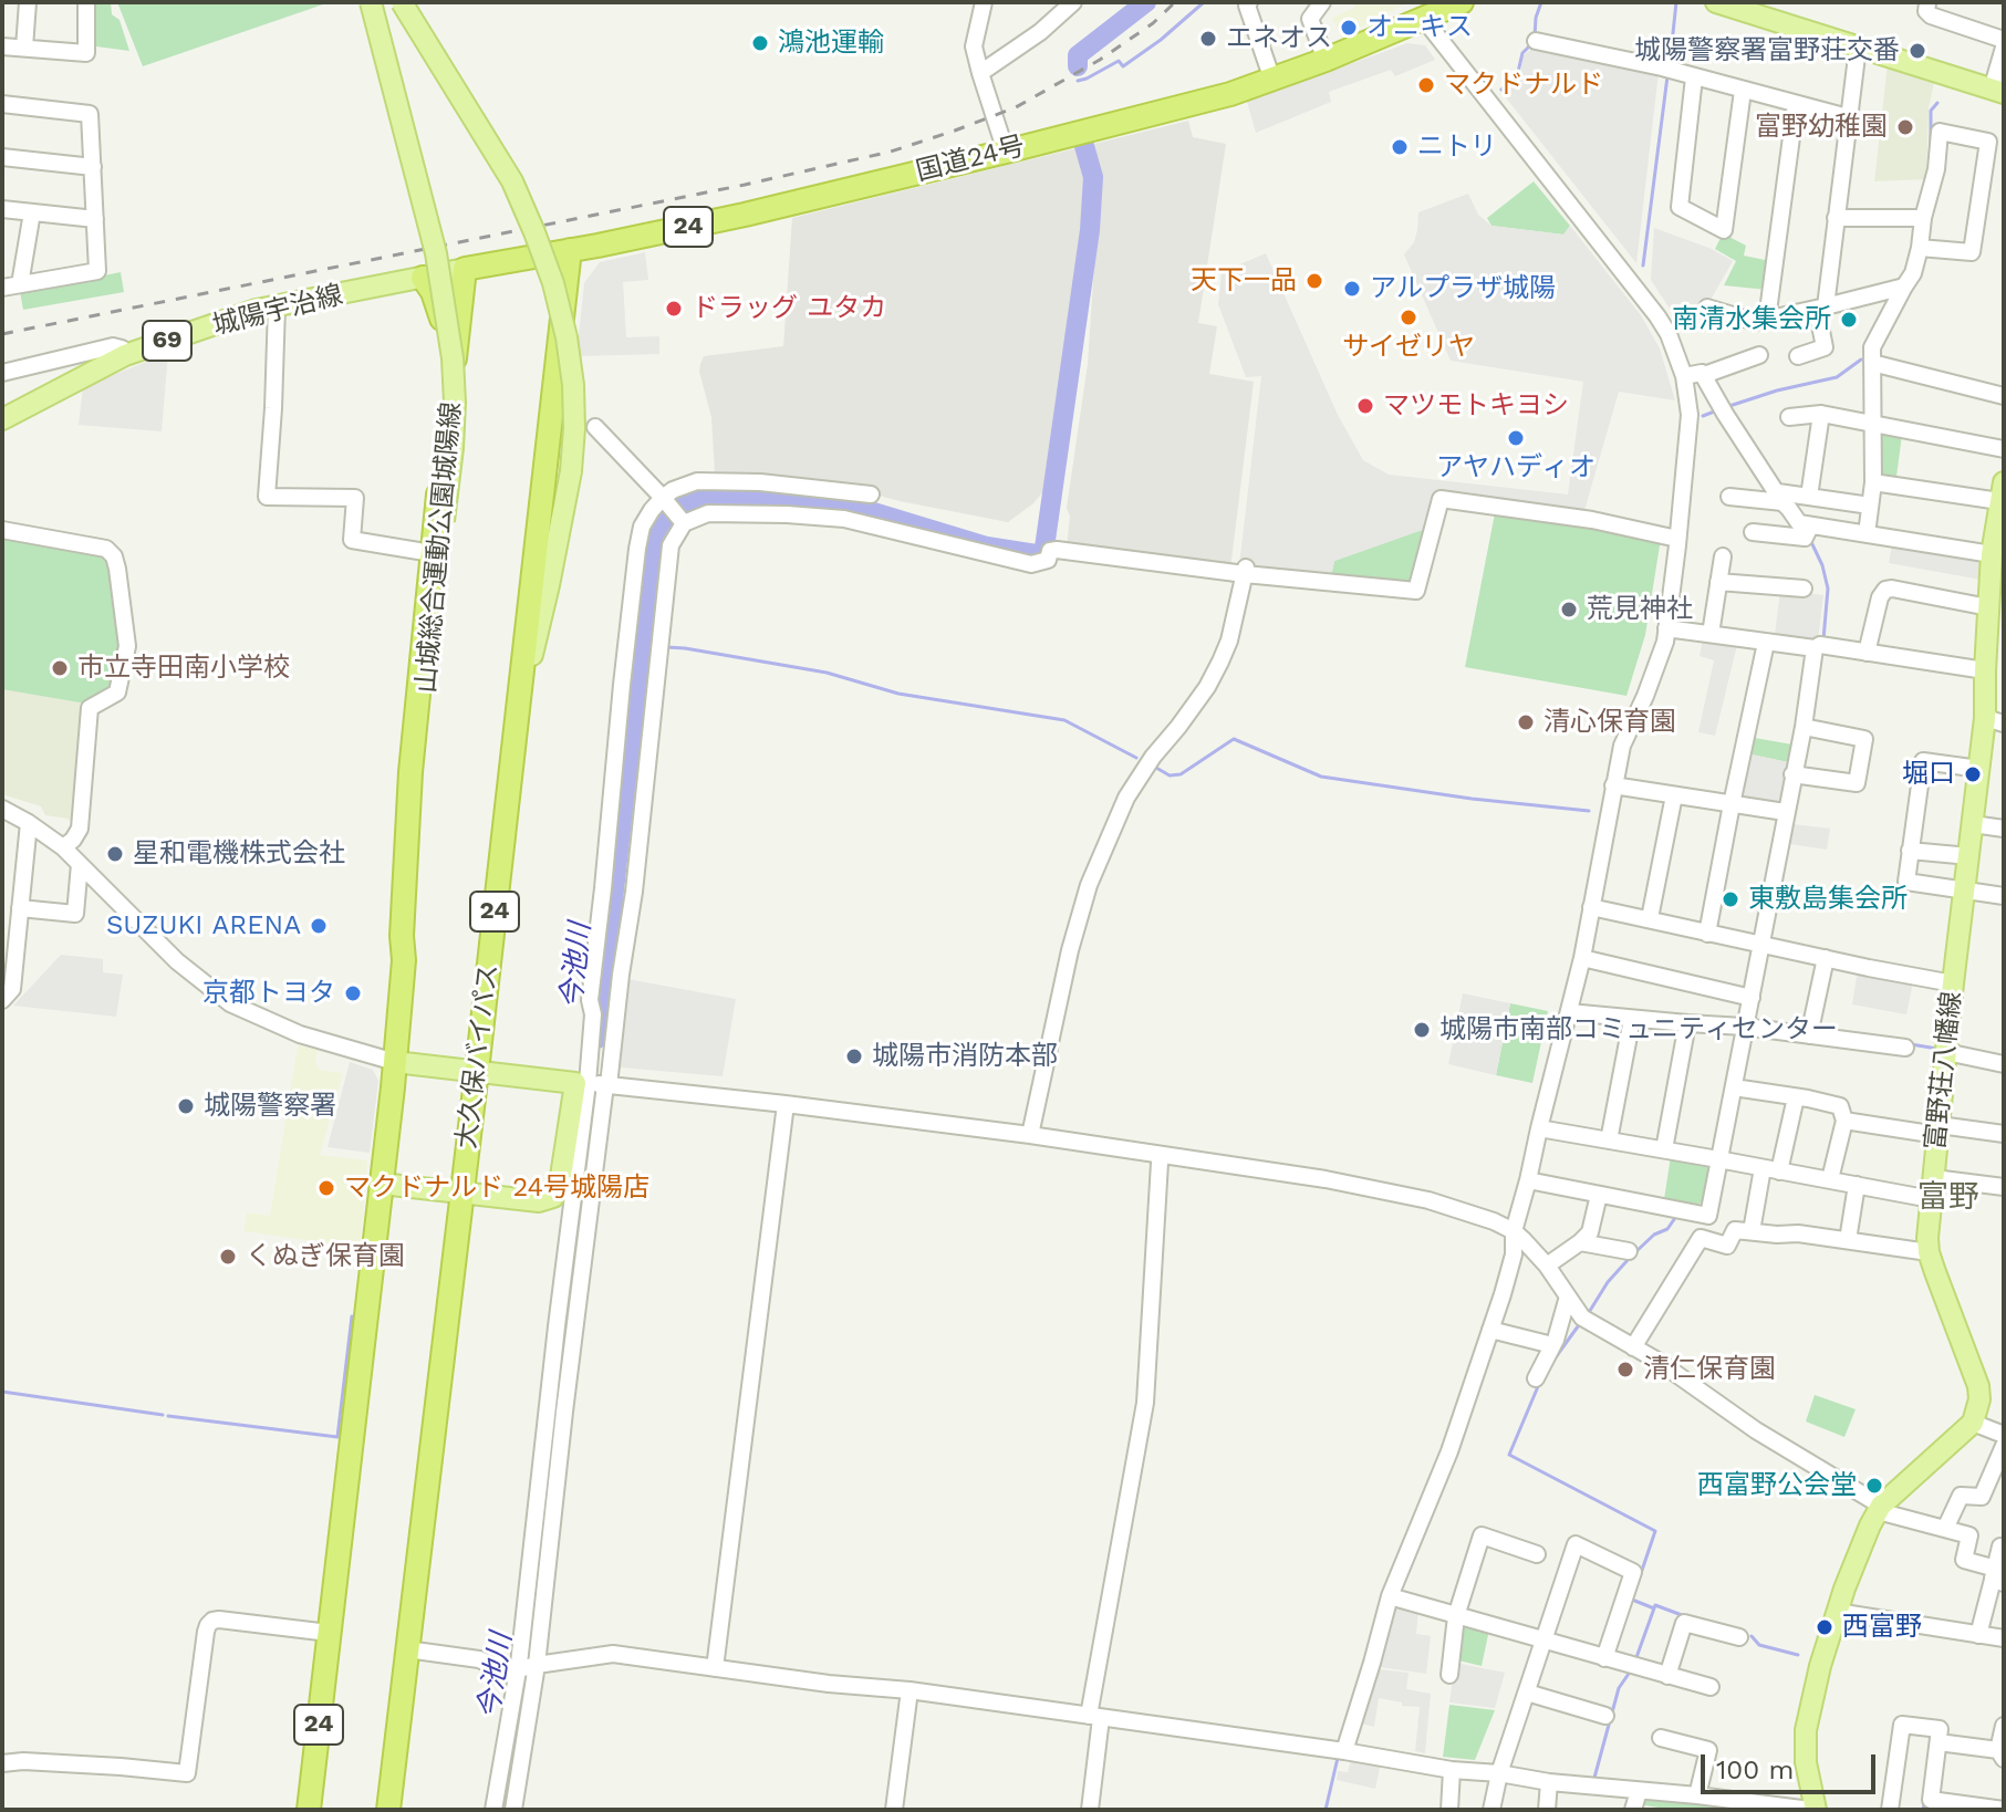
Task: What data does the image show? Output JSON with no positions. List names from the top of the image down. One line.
{"streets":{"highway":["国道24号","24","大久保バイパス"],"main road":["城陽宇治線","69","山城総合運動公園城陽線","富野荘八幡線"]},"crossings":[["国道24号","24"],["国道24号","城陽宇治線"],["国道24号","大久保バイパス"],["24","城陽宇治線"],["24","山城総合運動公園城陽線"]],"districts":["富野"],"water":["今池川"],"places":["オニキス","エネオス","鴻池運輸","城陽警察署富野荘交番","マクドナルド","富野幼稚園","ニトリ","天下一品","アルプラザ城陽","ドラッグ ユタカ","サイゼリヤ","南清水集会所","マツモトキヨシ","アヤハディオ","荒見神社","市立寺田南小学校","清心保育園","堀口","星和電機株式会社","東敷島集会所","SUZUKI ARENA","京都トヨタ","城陽市南部コミュニティセンター","城陽市消防本部","城陽警察署","マクドナルド 24号城陽店","くぬぎ保育園","清仁保育園","西富野公会堂","西富野"],"scale_bar":"100 m"}
